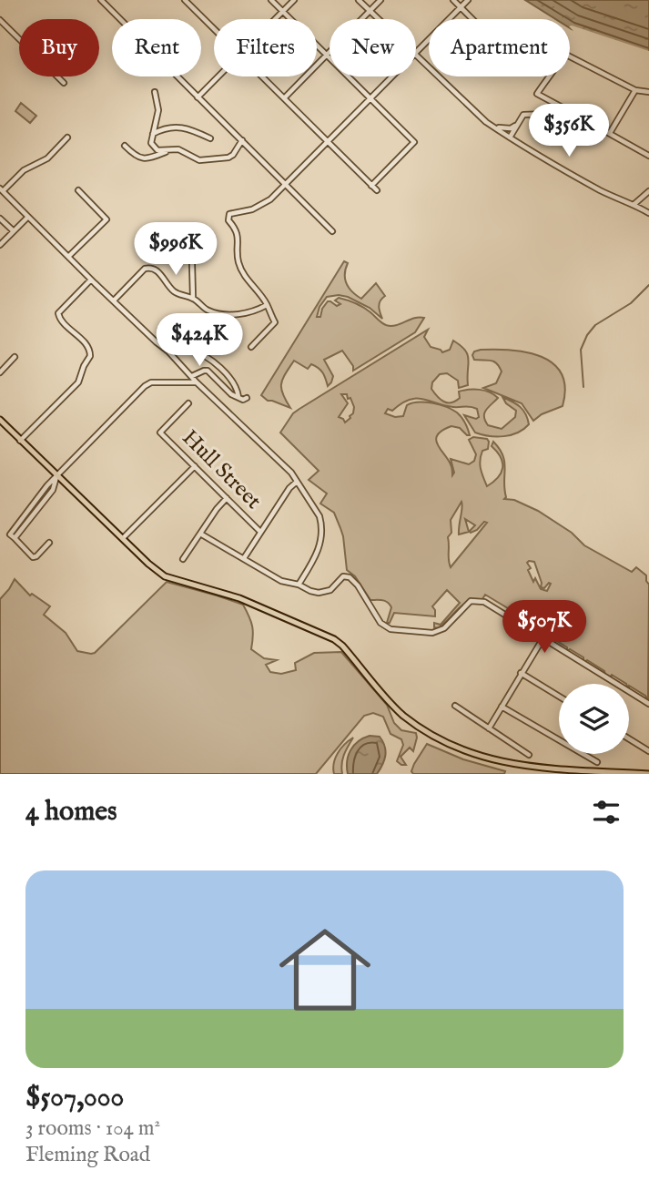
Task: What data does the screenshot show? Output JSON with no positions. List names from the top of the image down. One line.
{"streets":{"street":["Hull Street"]},"page":{"chip":["Buy","Rent","Filters","New","Apartment"],"price":["$356K","$996K","$424K","$507K"],"heading":"4 homes","list":[{"name":"$507,000","note":"3 rooms · 104 m² · Fleming Road"}]}}
